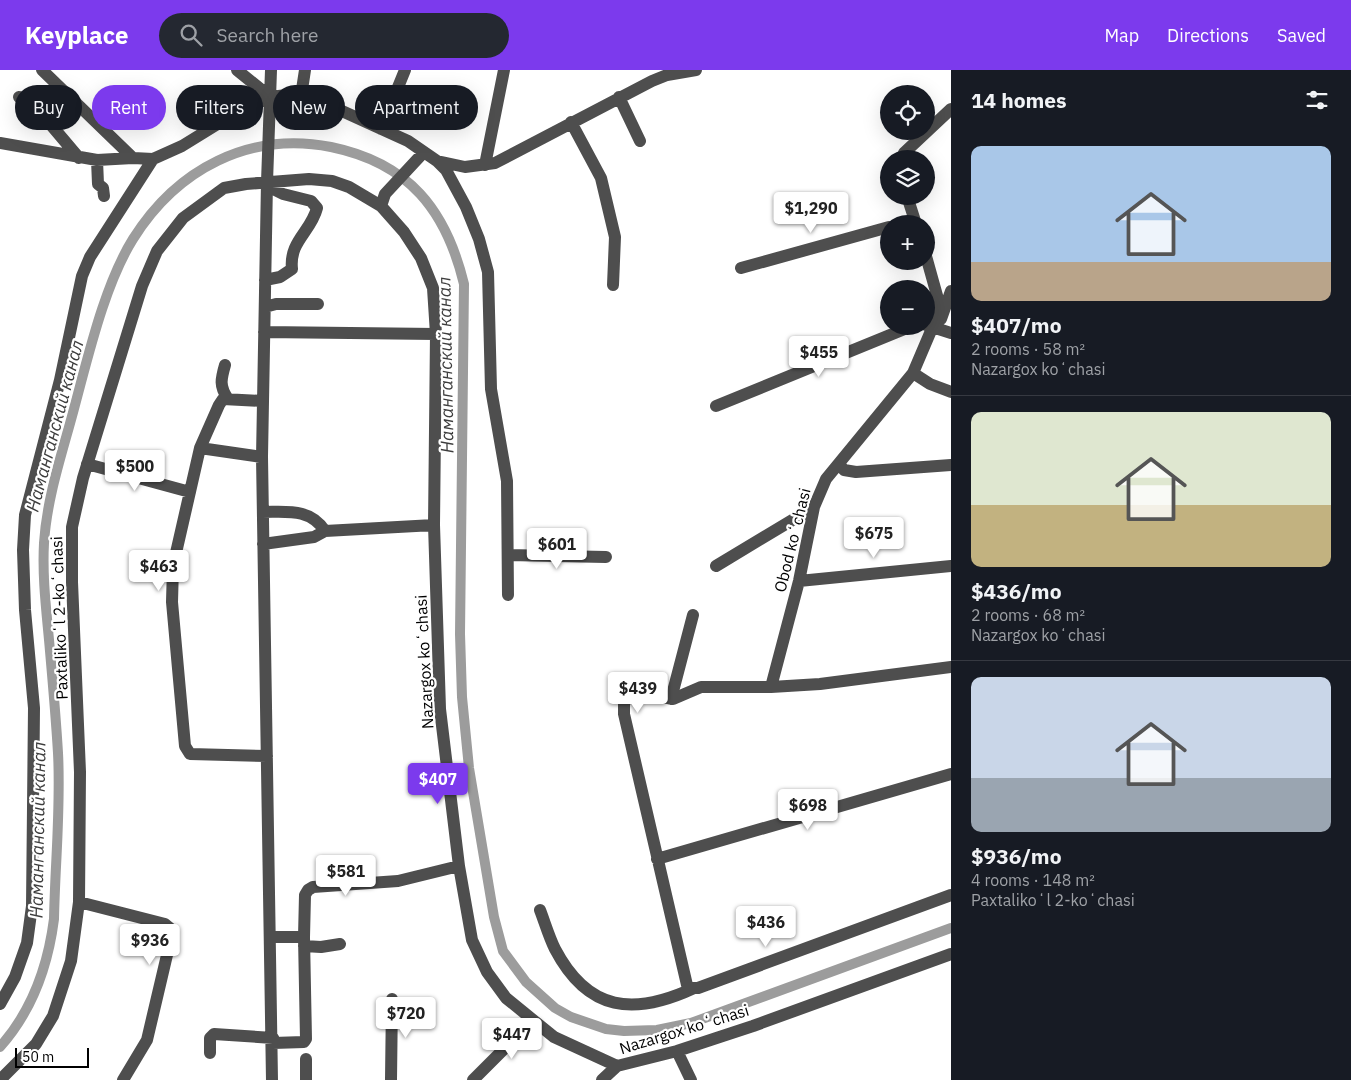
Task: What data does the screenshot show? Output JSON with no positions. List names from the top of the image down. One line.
{"streets":{"street":["Obod koʻchasi","Paxtalikoʻl 2-koʻchasi","Nazargox koʻchasi"]},"crossings":[["Paxtalikoʻl 2-koʻchasi","Nazargox koʻchasi"]],"water":["Наманганский канал"],"scale_bar":"50 m","page":{"header":"Keyplace","search":"Search here","nav":["Map","Directions","Saved"],"heading":"14 homes","map_buttons":["+","−"],"chip":["Buy","Rent","Filters","New","Apartment"],"list":[{"name":"$407/mo","note":"2 rooms · 58 m² · Nazargox koʻchasi"},{"name":"$436/mo","note":"2 rooms · 68 m² · Nazargox koʻchasi"},{"name":"$936/mo","note":"4 rooms · 148 m² · Paxtalikoʻl 2-koʻchasi"}],"price":["$1,290","$455","$500","$675","$601","$463","$439","$407","$698","$581","$436","$936","$720","$447"],"scale":"50 m"}}
